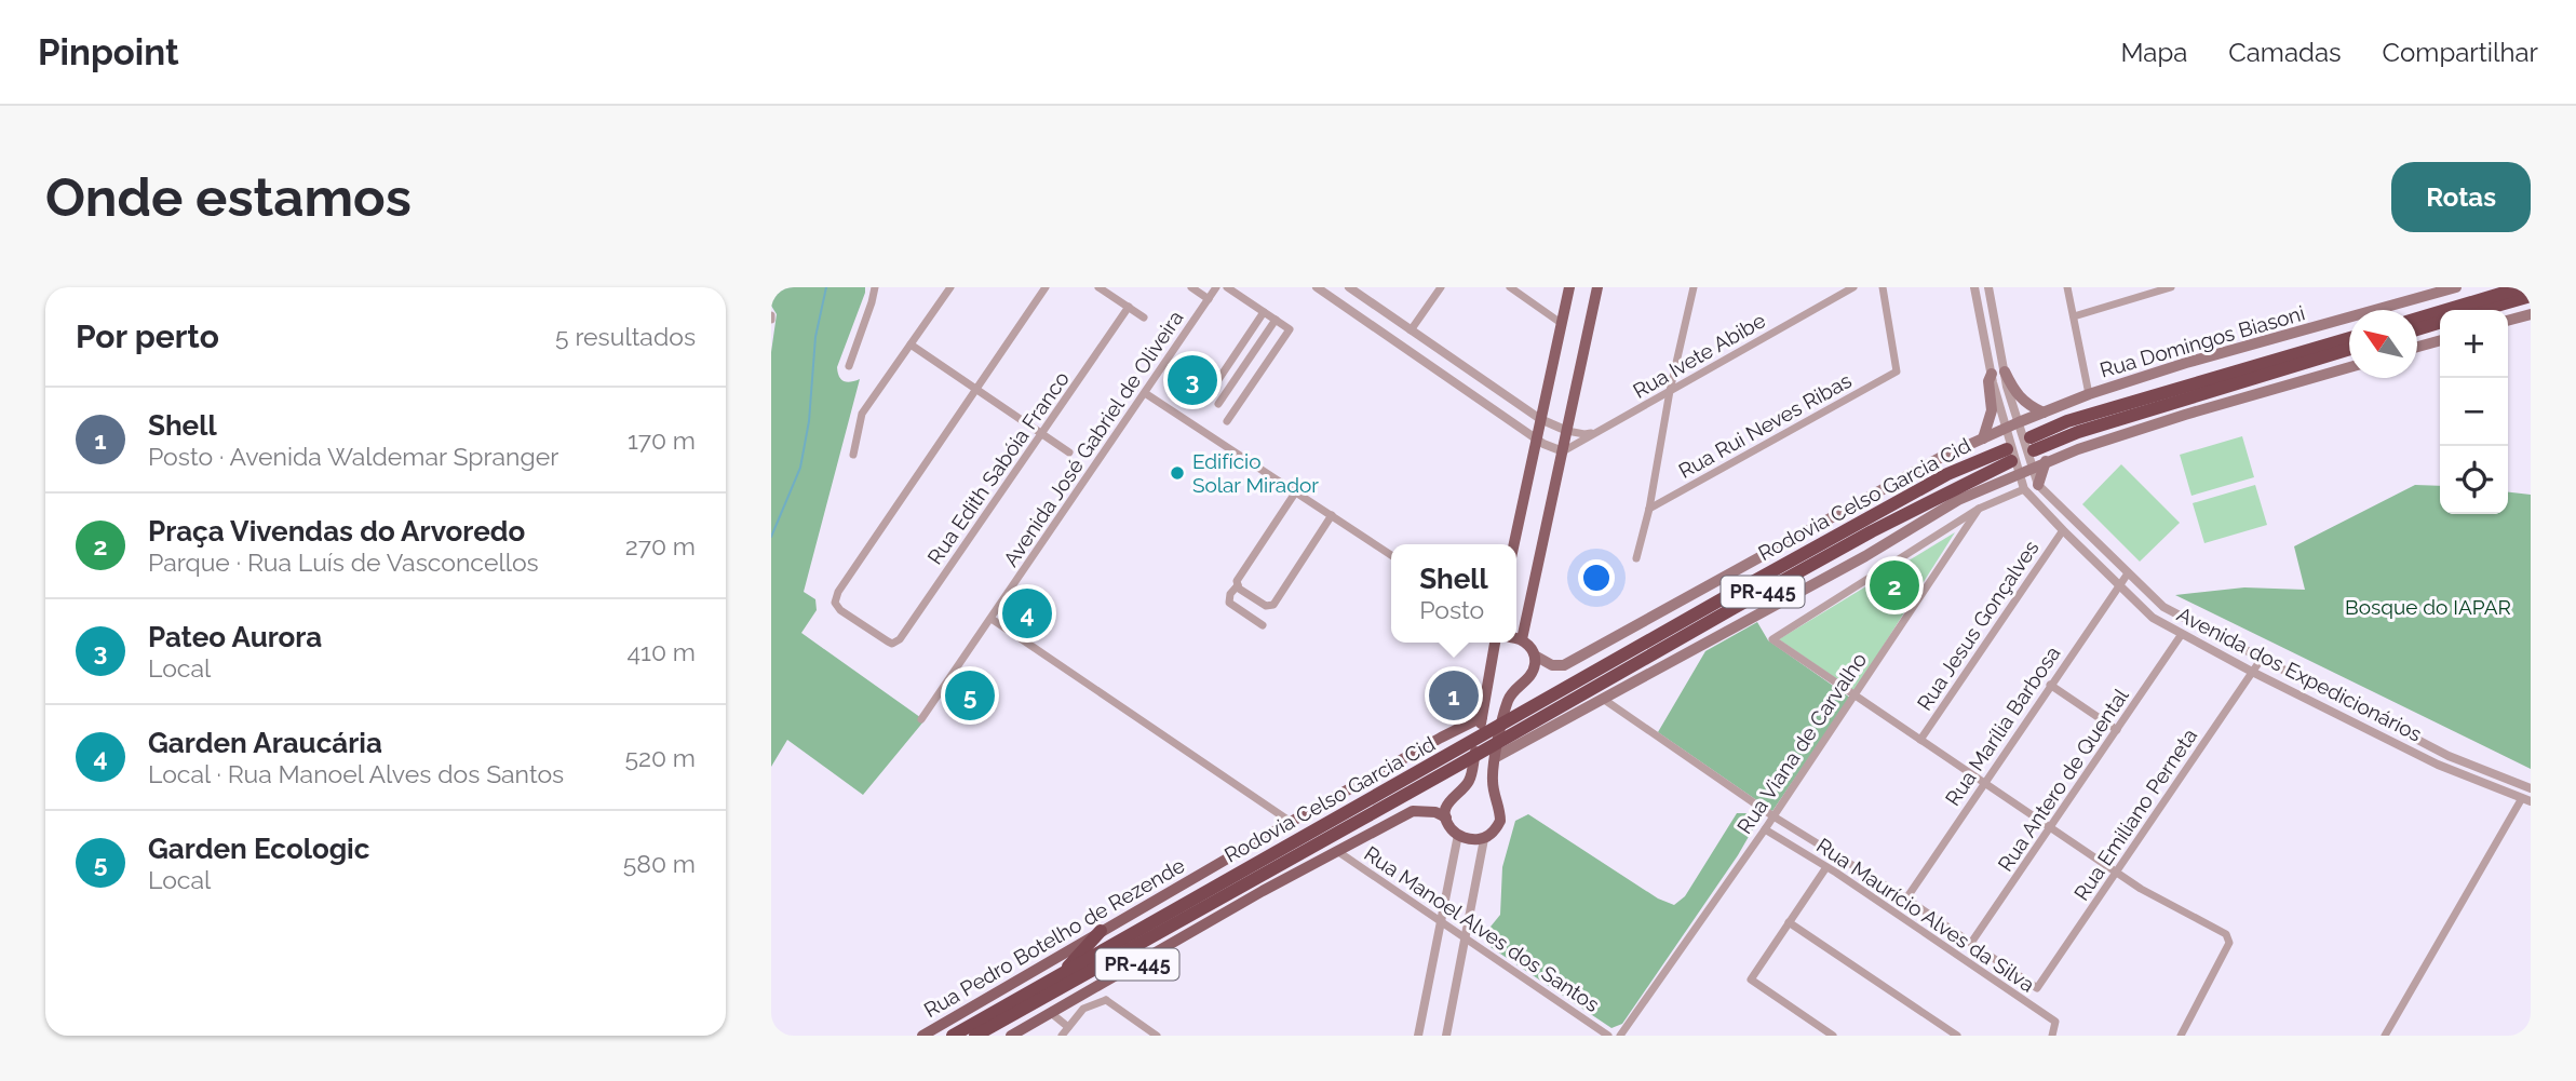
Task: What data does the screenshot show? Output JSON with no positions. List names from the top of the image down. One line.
{"streets":{"highway":["Rodovia Celso Garcia Cid","PR-445"],"main road":["Rua Domingos Biasoni","Rua Pedro Botelho de Rezende"],"street":["Rua Ivete Abibe","Rua Rui Neves Ribas","Avenida José Gabriel de Oliveira","Rua Edith Sabóia Franco","Rua Jesus Gonçalves","Avenida dos Expedicionários","Rua Marília Barbosa","Rua Viana de Carvalho","Rua Antero de Quental","Rua Emiliano Perneta","Rua Maurício Alves da Silva","Rua Manoel Alves dos Santos"]},"crossings":[["Rua Domingos Biasoni","Rodovia Celso Garcia Cid"],["Rodovia Celso Garcia Cid","Avenida dos Expedicionários"],["PR-445","Rua Manoel Alves dos Santos"],["Rua Jesus Gonçalves","Avenida dos Expedicionários"],["Avenida dos Expedicionários","Rua Marília Barbosa"],["Avenida dos Expedicionários","Rua Antero de Quental"],["Avenida dos Expedicionários","Rua Emiliano Perneta"],["Rua Viana de Carvalho","Rua Maurício Alves da Silva"],["Rua Antero de Quental","Rua Emiliano Perneta"]],"parks":["Bosque do IAPAR"],"places":["Edifício Solar Mirador"],"north":"top left","page":{"header":"Pinpoint","nav":["Mapa","Camadas","Compartilhar"],"buttons":"Rotas","title":"Onde estamos","heading":["Por perto","5 resultados"],"map_buttons":["+","−"],"pins":["3","2","4","1","5"],"list":[{"mark":"1","name":"Shell","note":"Posto · Avenida Waldemar Spranger","value":"170 m"},{"mark":"2","name":"Praça Vivendas do Arvoredo","note":"Parque · Rua Luís de Vasconcellos","value":"270 m"},{"mark":"3","name":"Pateo Aurora","note":"Local","value":"410 m"},{"mark":"4","name":"Garden Araucária","note":"Local · Rua Manoel Alves dos Santos","value":"520 m"},{"mark":"5","name":"Garden Ecologic","note":"Local","value":"580 m"}],"popup":["Shell","Posto"]}}
